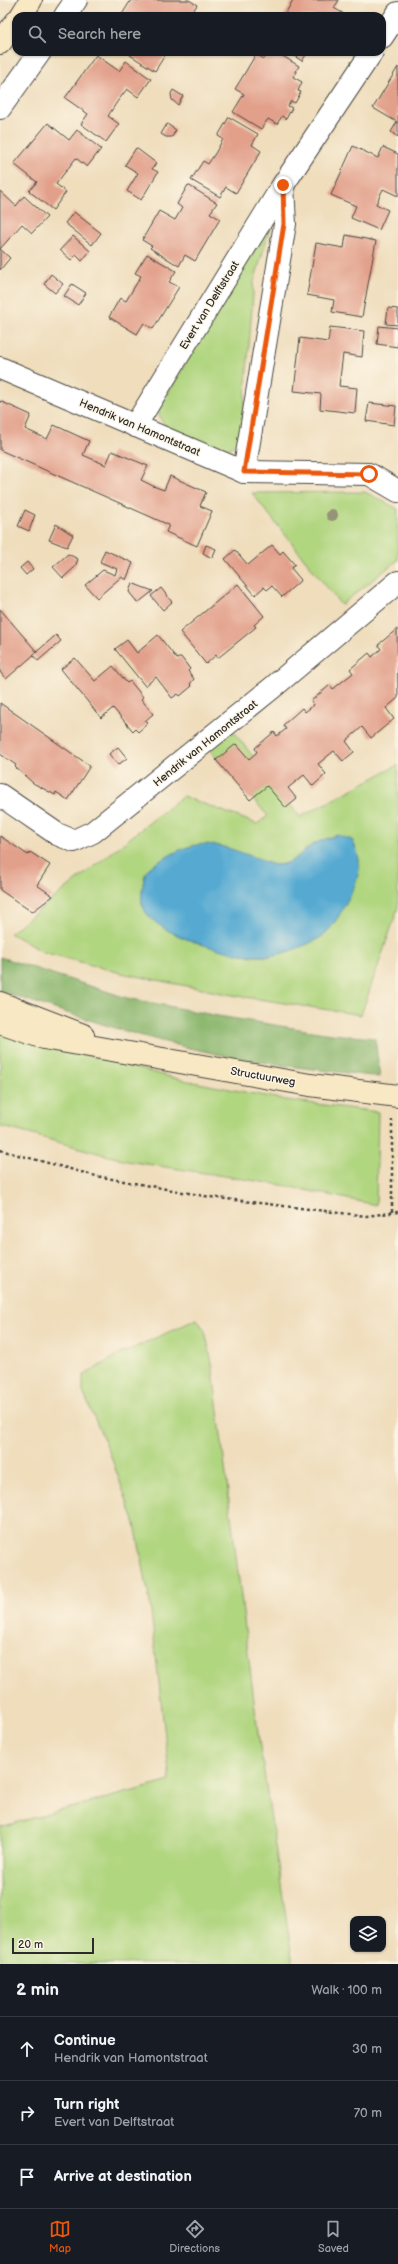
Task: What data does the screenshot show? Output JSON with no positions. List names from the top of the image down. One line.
{"streets":{"main road":["Structuurweg"],"street":["Evert van Delftstraat","Hendrik van Hamontstraat"]},"crossings":[["Evert van Delftstraat","Hendrik van Hamontstraat"]],"scale_bar":"20 m","page":{"search":"Search here","scale":"20 m","heading":["2 min","Walk · 100 m"],"list":[["Continue","Hendrik van Hamontstraat","30 m"],["Turn right","Evert van Delftstraat","70 m"],"Arrive at destination"],"nav":["Map","Directions","Saved"]}}
